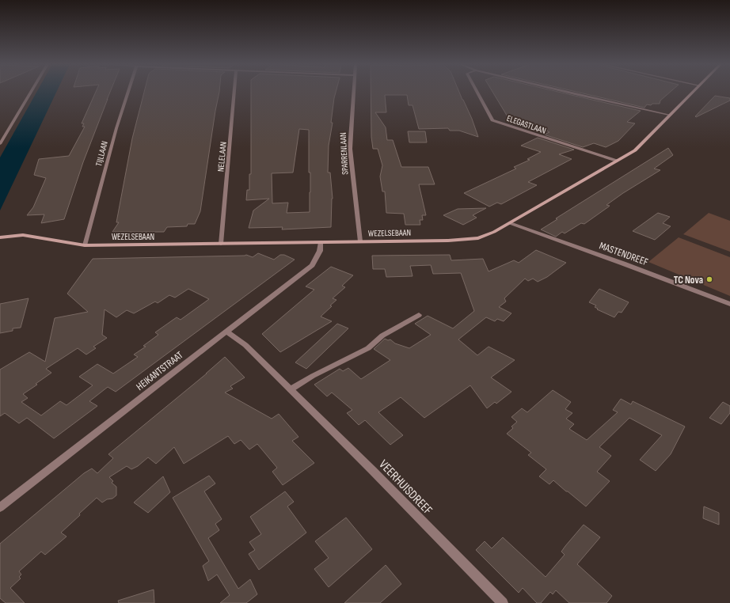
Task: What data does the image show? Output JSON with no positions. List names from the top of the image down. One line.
{"streets":{"street":["ELEGASTLAAN","TIJLLAAN","SPARRENLAAN","NELELAAN","WEZELSEBAAN","MASTENDREEF","HEIKANTSTRAAT","VEERHUISDREEF"]},"crossings":[["ELEGASTLAAN","WEZELSEBAAN"],["TIJLLAAN","WEZELSEBAAN"],["SPARRENLAAN","WEZELSEBAAN"],["NELELAAN","WEZELSEBAAN"],["WEZELSEBAAN","MASTENDREEF"],["WEZELSEBAAN","HEIKANTSTRAAT"],["HEIKANTSTRAAT","VEERHUISDREEF"]],"places":["TC Nova"]}
